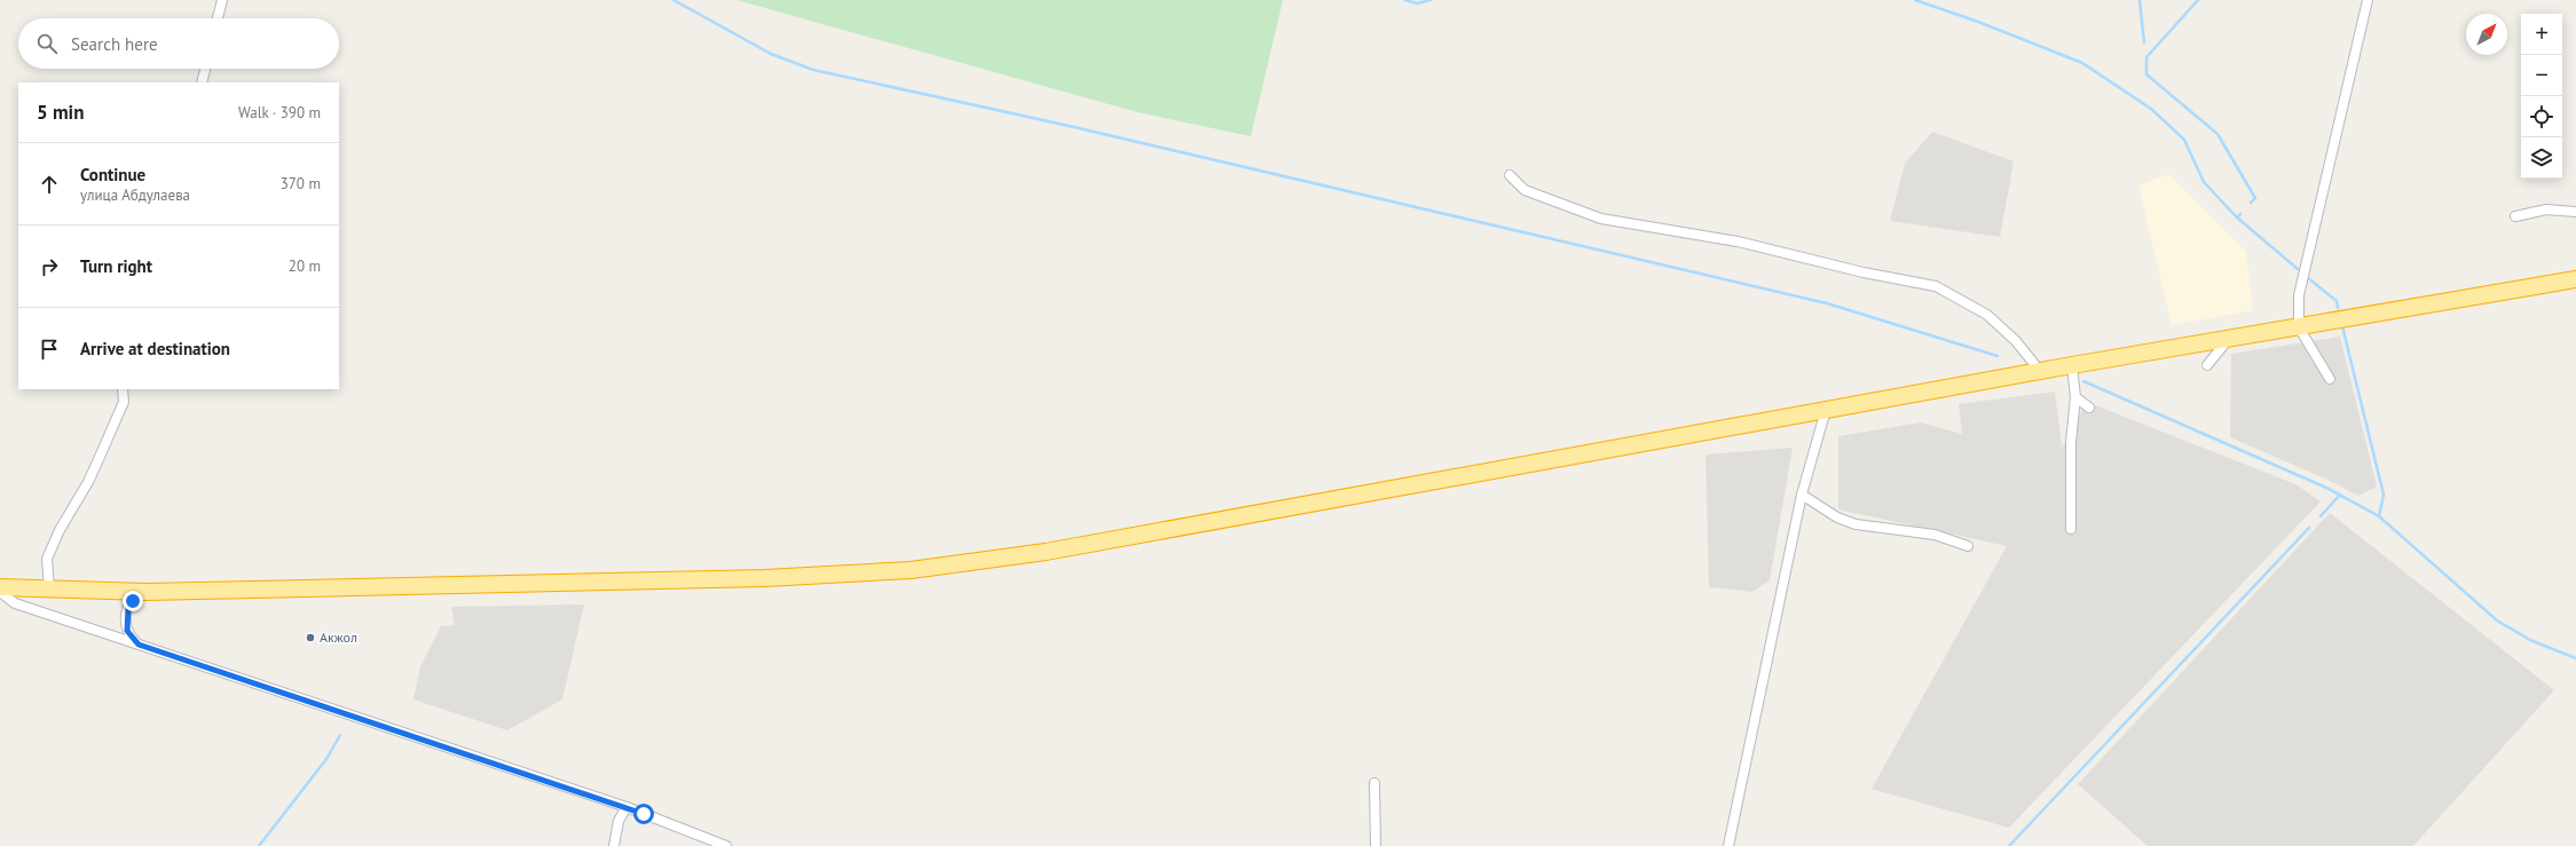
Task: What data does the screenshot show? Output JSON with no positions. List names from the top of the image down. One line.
{"places":["Акжол"],"north":"top right","page":{"map_buttons":["+","−"],"search":"Search here","heading":["5 min","Walk · 390 m"],"list":[["Continue","улица Абдулаева","370 m"],["Turn right","20 m"],"Arrive at destination"]}}
